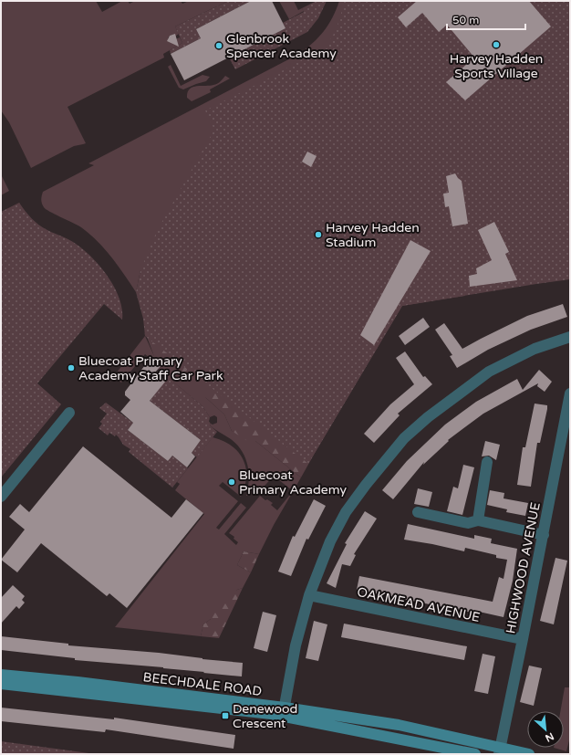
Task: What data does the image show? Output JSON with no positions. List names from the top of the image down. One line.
{"streets":{"street":["HIGHWOOD AVENUE","OAKMEAD AVENUE","BEECHDALE ROAD"]},"crossings":[["HIGHWOOD AVENUE","OAKMEAD AVENUE"],["HIGHWOOD AVENUE","BEECHDALE ROAD"]],"places":{"other":["Harvey Hadden Sports Village","Glenbrook Spencer Academy","Harvey Hadden Stadium","Bluecoat Primary Academy Staff Car Park","Bluecoat Primary Academy"],"transit":["Denewood Crescent"]},"scale_bar":"50 m","north":"bottom right"}
